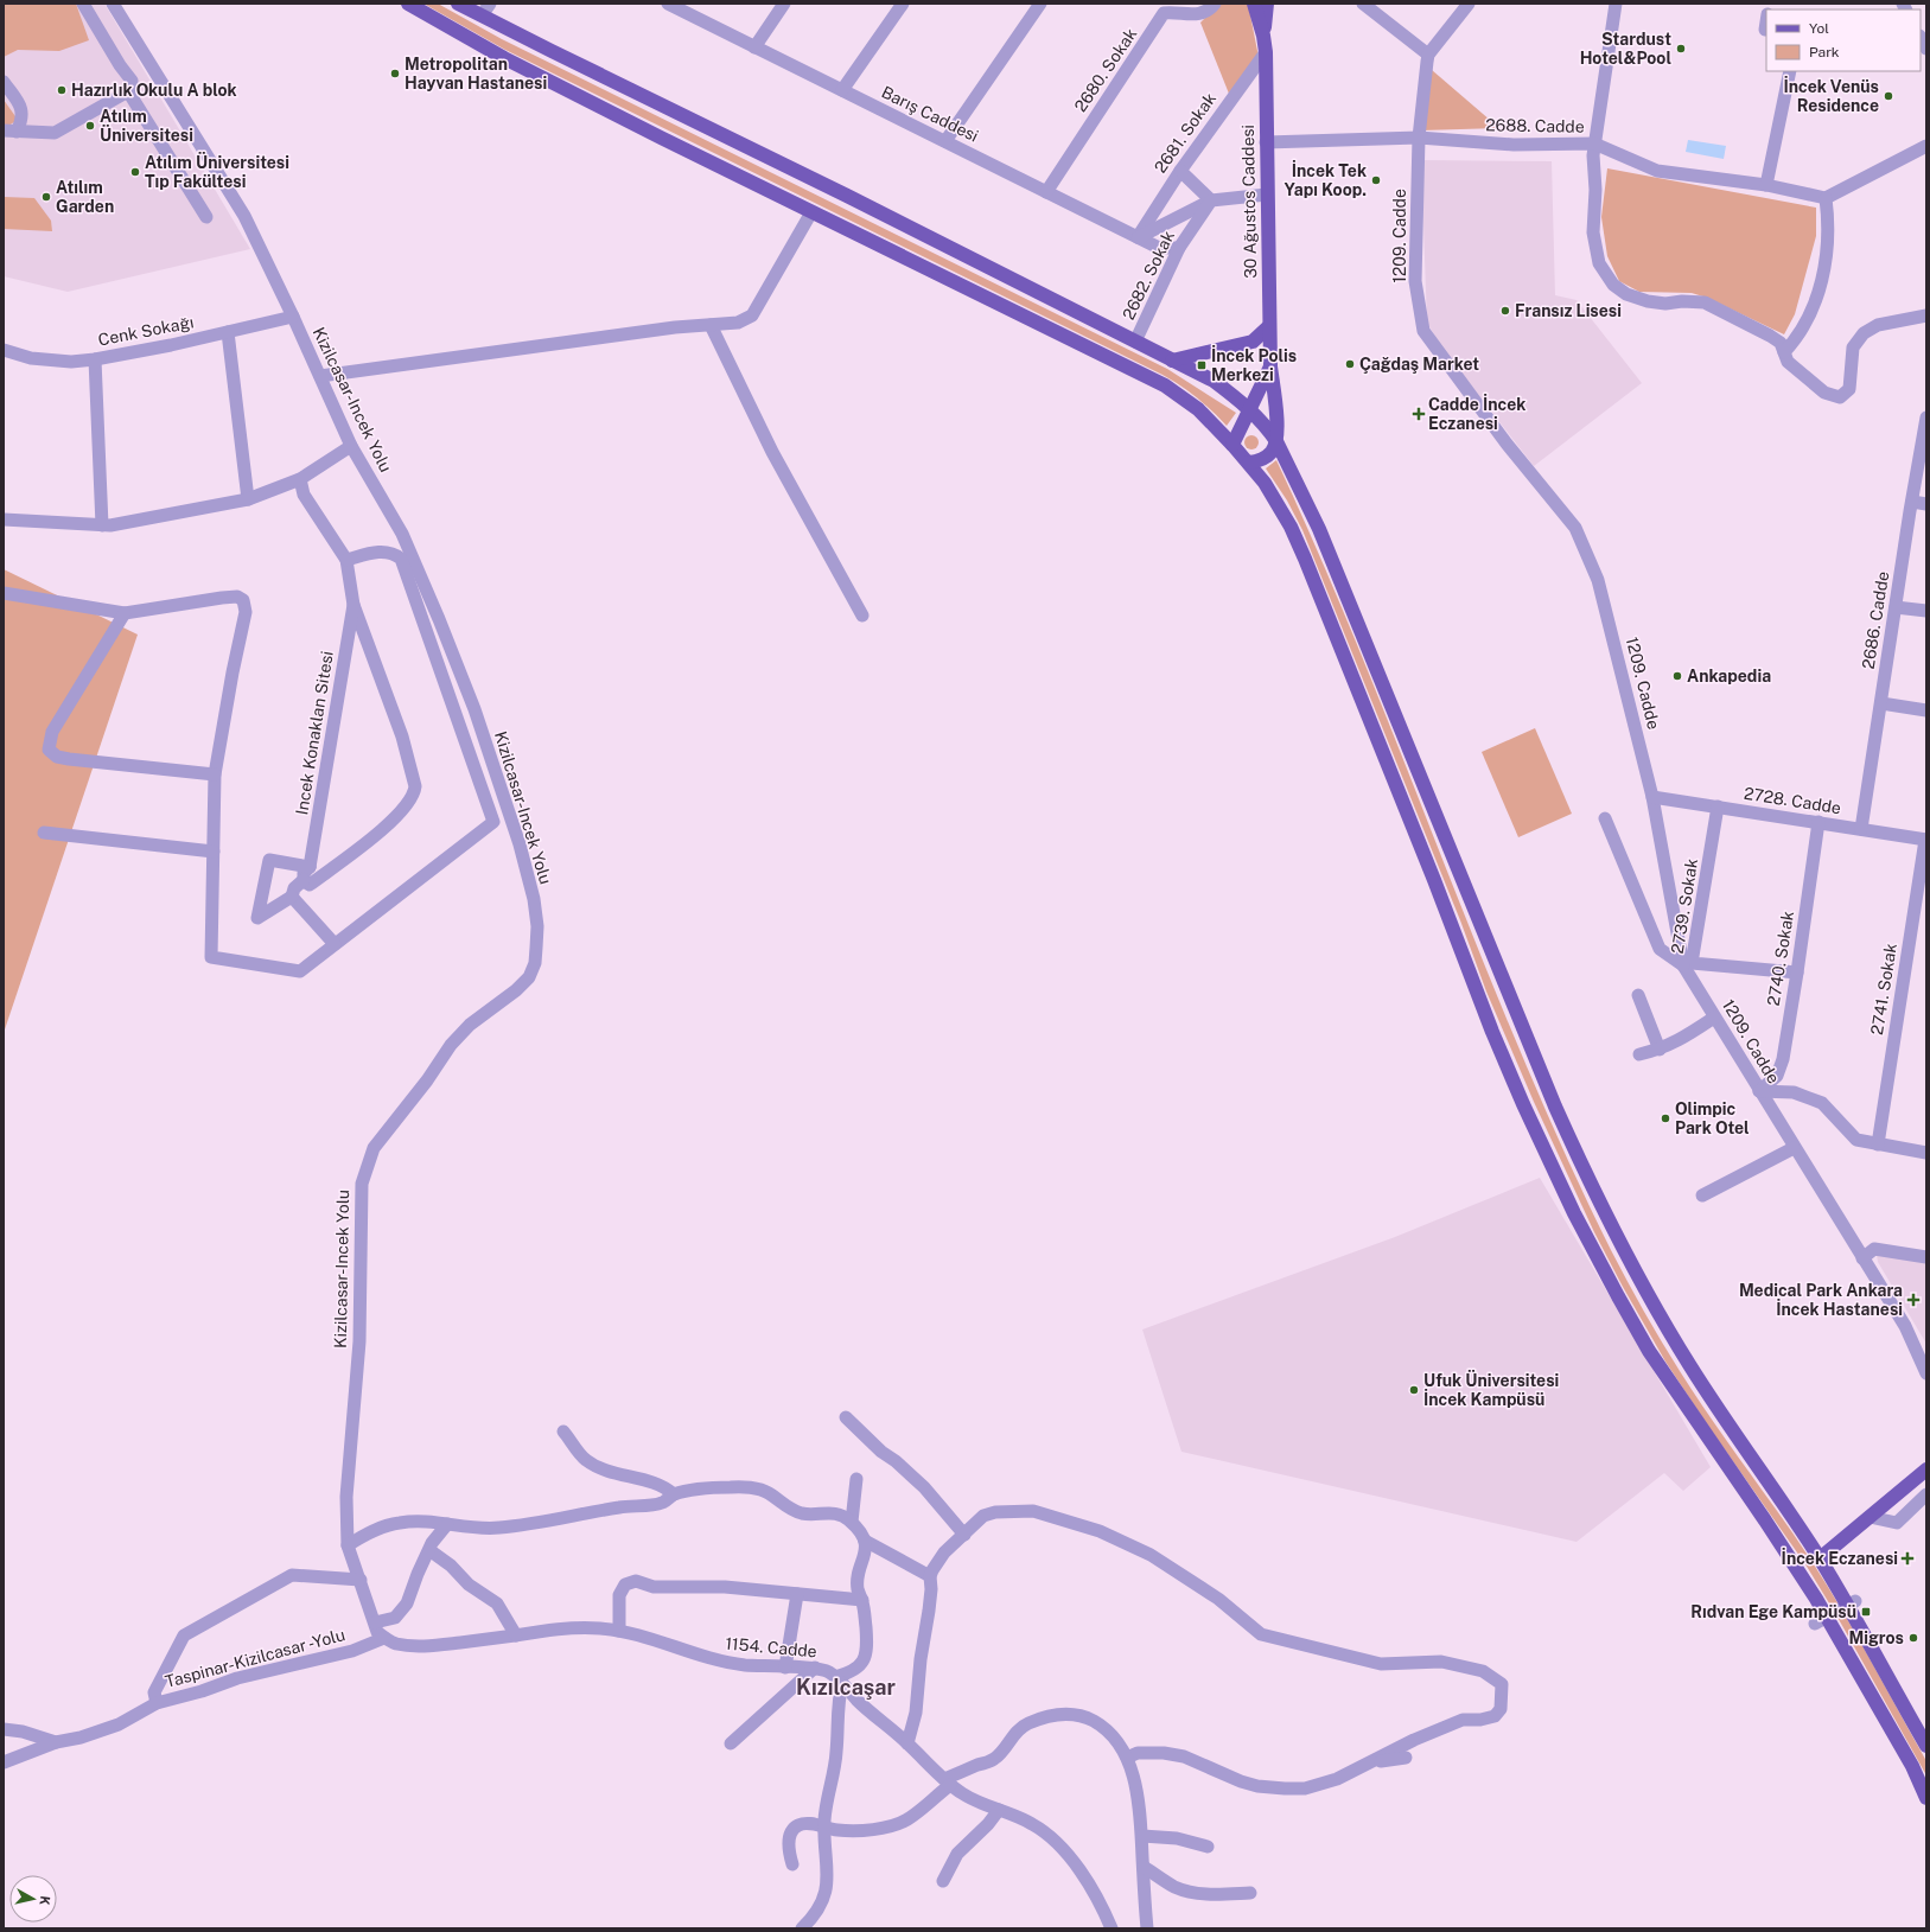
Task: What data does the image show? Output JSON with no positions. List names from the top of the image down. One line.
{"streets":{"main road":["30 Ağustos Caddesi"],"street":["2680. Sokak","Barış Caddesi","2688. Cadde","2681. Sokak","1209. Cadde","2682. Sokak","Cenk Sokağı","Kizilcasar-Incek Yolu","2686. Cadde","Incek Konaklan Sitesi","2728. Cadde","2739. Sokak","2740. Sokak","2741. Sokak","1154. Cadde","Taspinar-Kizilcasar -Yolu"]},"crossings":[["2680. Sokak","Barış Caddesi"],["Barış Caddesi","2681. Sokak"],["Barış Caddesi","2682. Sokak"],["2688. Cadde","30 Ağustos Caddesi"],["2688. Cadde","1209. Cadde"],["2681. Sokak","30 Ağustos Caddesi"],["1209. Cadde","2728. Cadde"],["1209. Cadde","2740. Sokak"],["Cenk Sokağı","Kizilcasar-Incek Yolu"],["Kizilcasar-Incek Yolu","1154. Cadde"],["Kizilcasar-Incek Yolu","Taspinar-Kizilcasar -Yolu"],["2686. Cadde","2728. Cadde"],["2728. Cadde","2739. Sokak"],["2728. Cadde","2740. Sokak"],["2728. Cadde","2741. Sokak"],["2739. Sokak","2740. Sokak"],["1154. Cadde","Taspinar-Kizilcasar -Yolu"]],"districts":["Kızılcaşar"],"places":{"other":["Stardust Hotel&Pool","Metropolitan Hayvan Hastanesi","Hazırlık Okulu A blok","İncek Venüs Residence","Atılım Üniversitesi","Atılım Üniversitesi Tıp Fakültesi","İncek Tek Yapı Koop.","Atılım Garden","Fransız Lisesi","Çağdaş Market","Ankapedia","Olimpic Park Otel","Ufuk Üniversitesi İncek Kampüsü","Migros"],"transit":["İncek Polis Merkezi","Rıdvan Ege Kampüsü"],"health":["Cadde İncek Eczanesi","Medical Park Ankara İncek Hastanesi","İncek Eczanesi"]},"legend":["Yol","Park"],"north":"right"}
